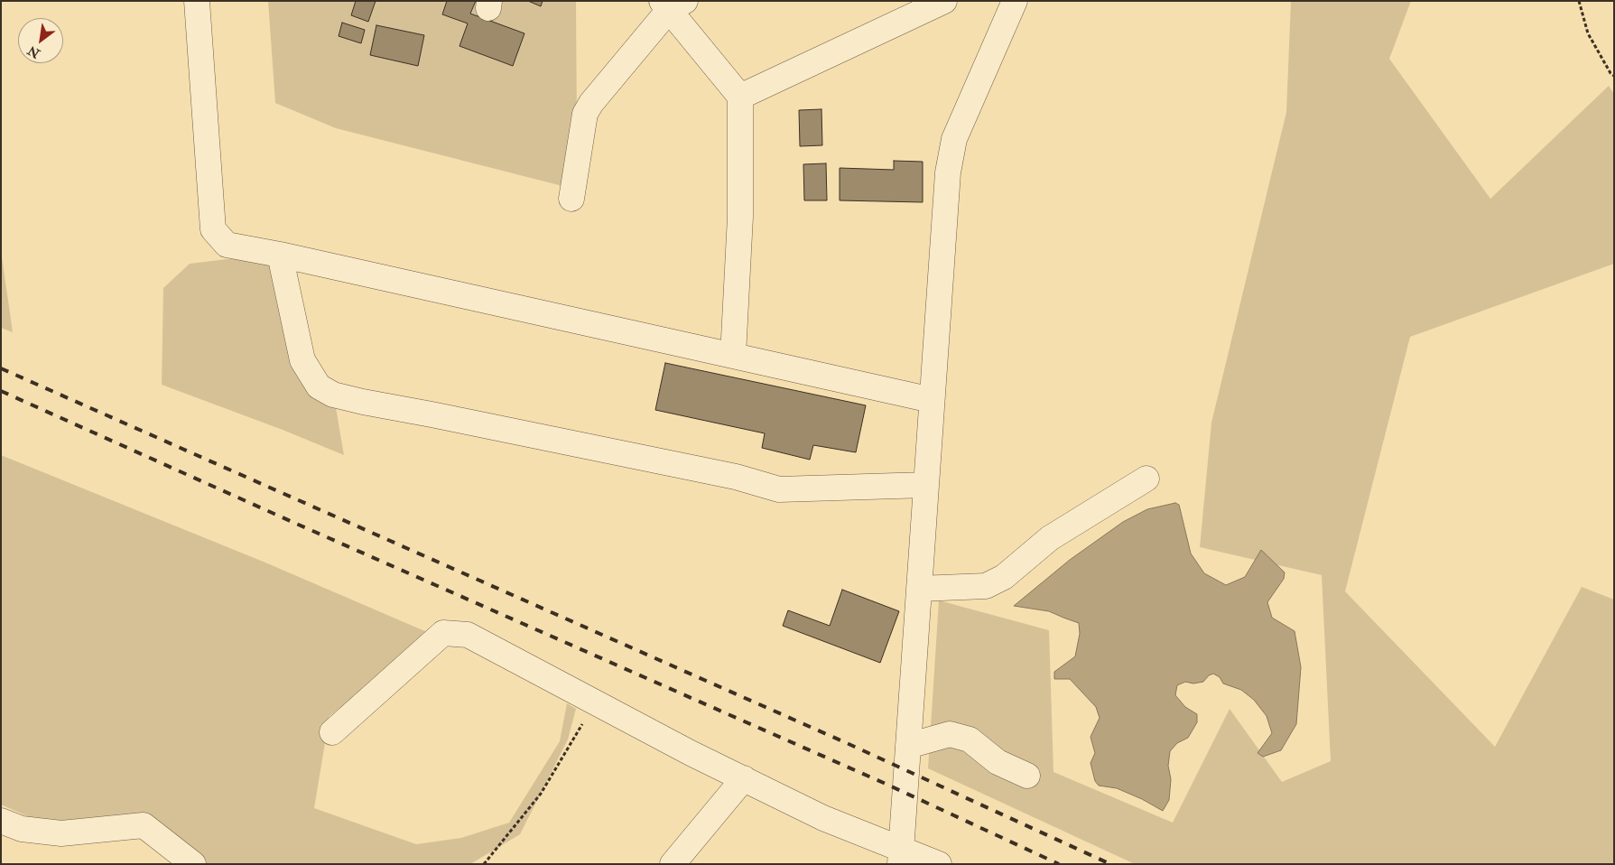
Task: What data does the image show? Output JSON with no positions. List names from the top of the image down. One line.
{"north":"bottom left"}
